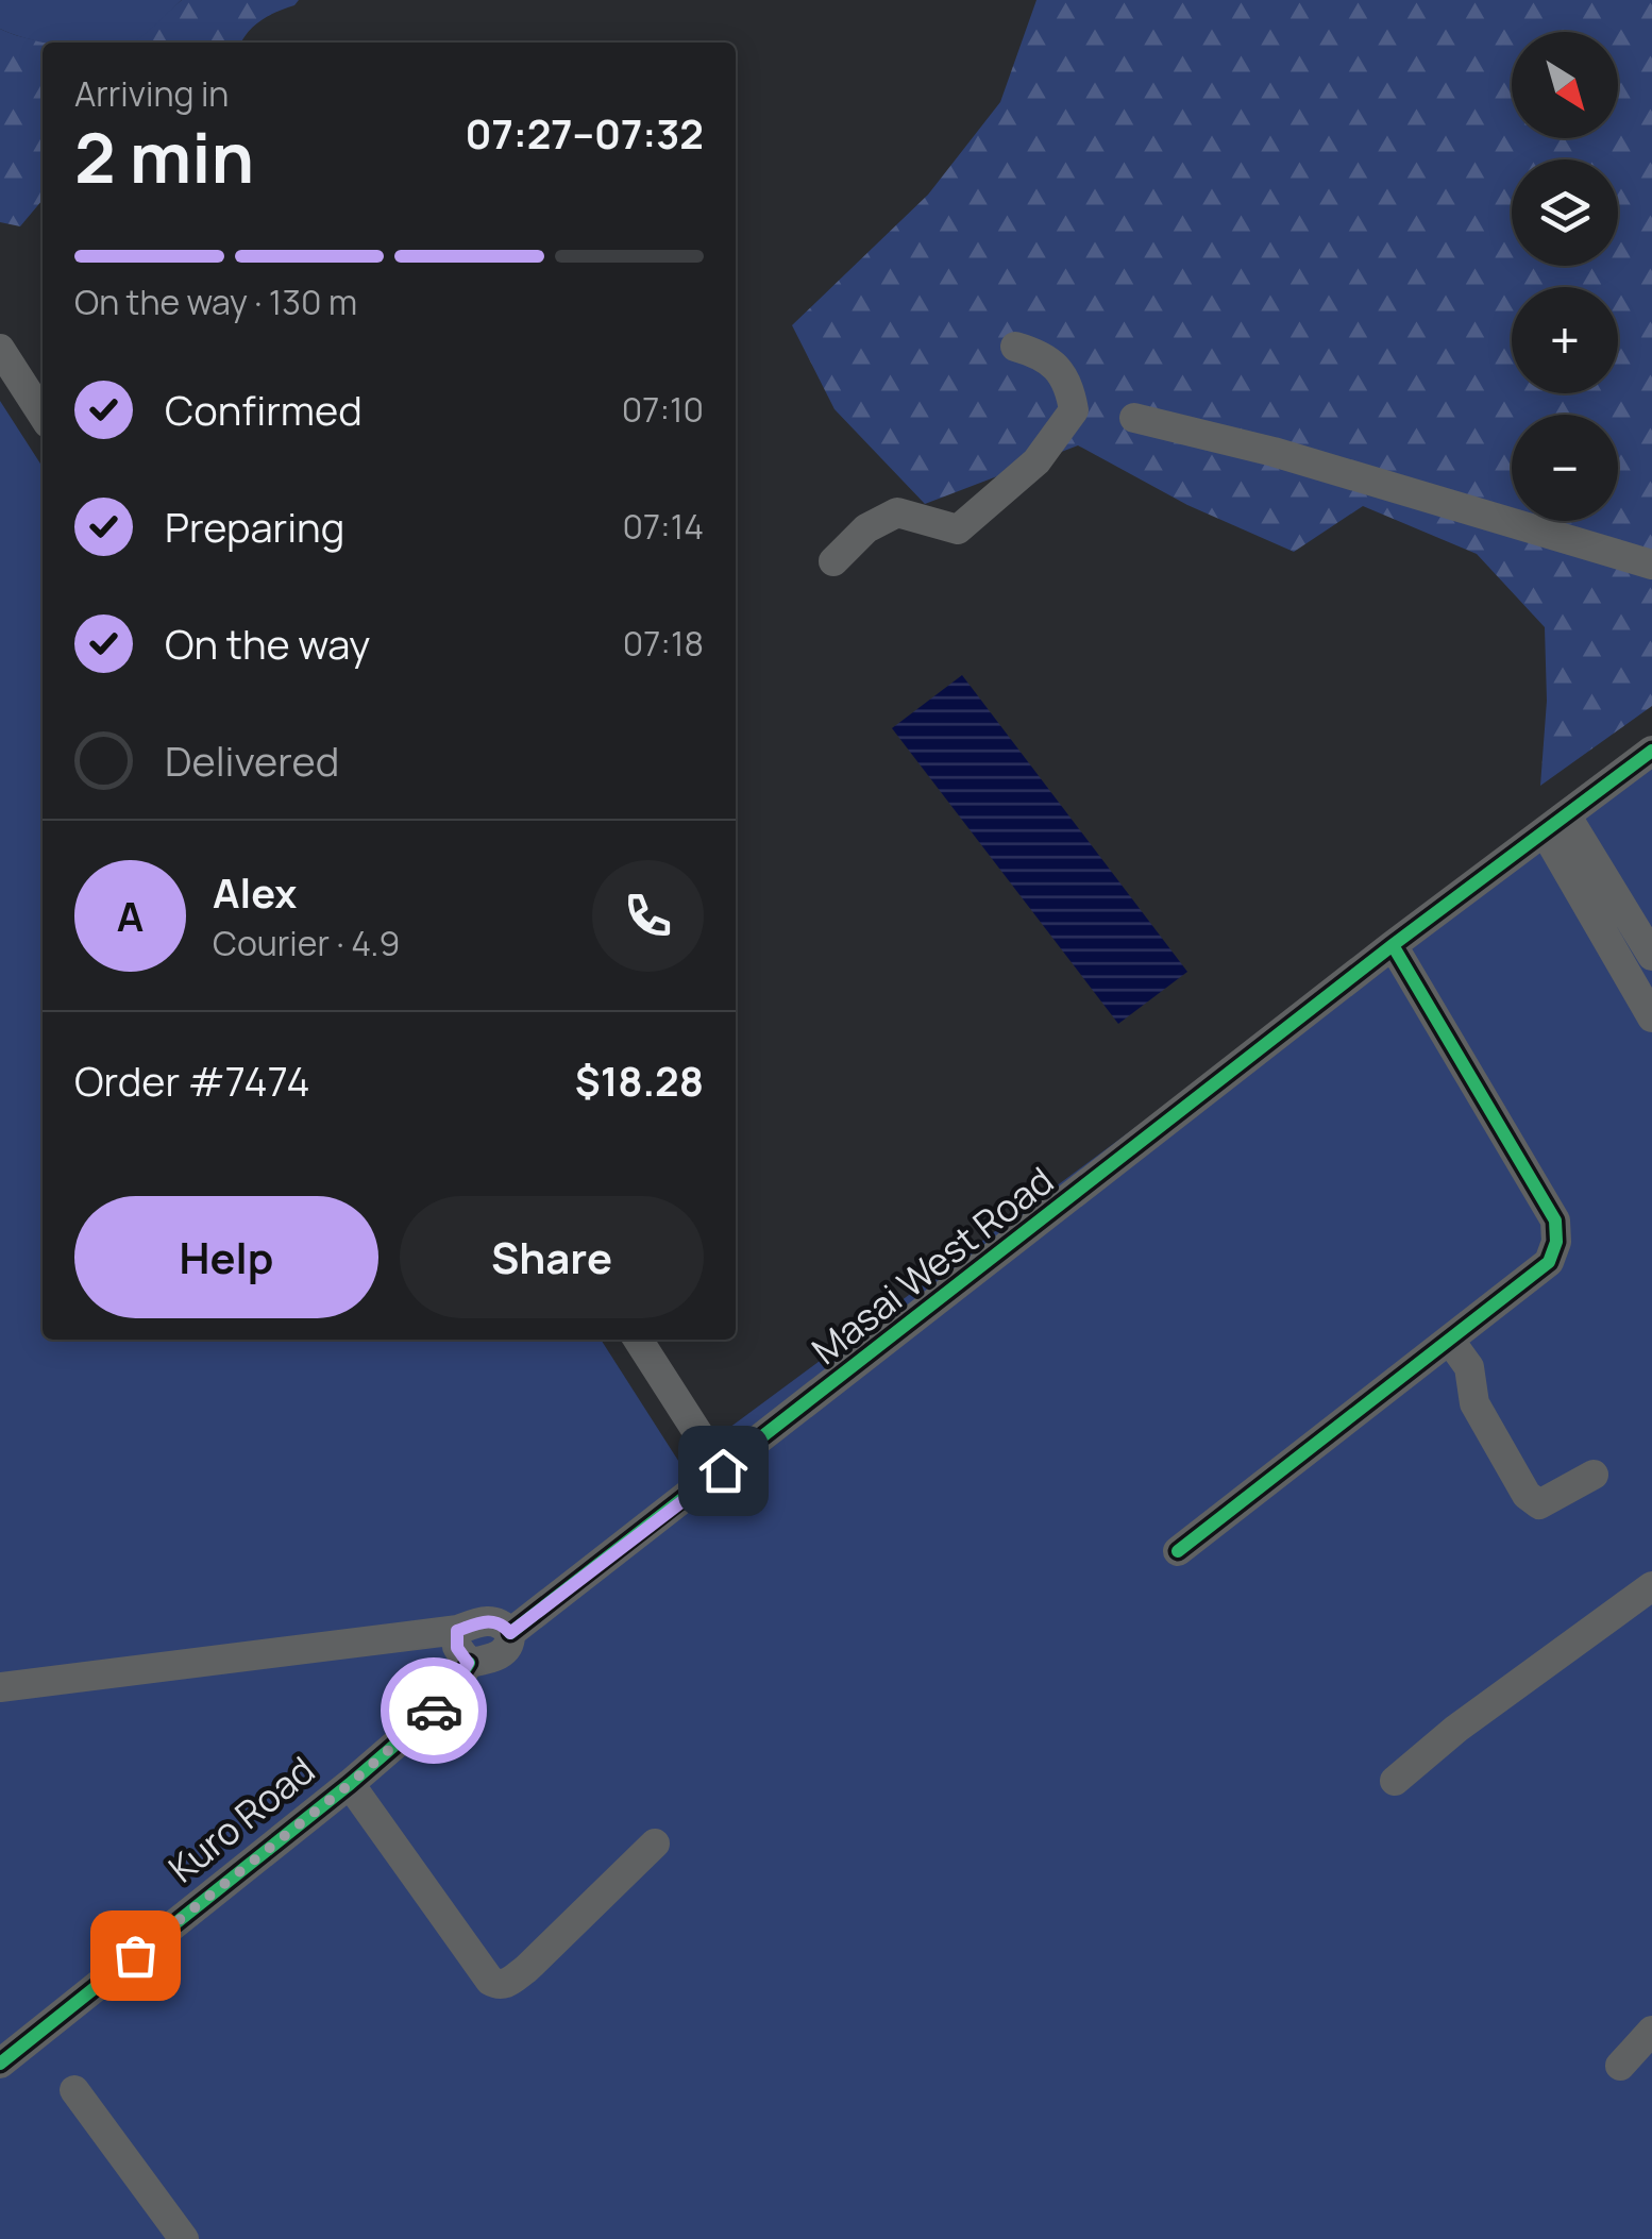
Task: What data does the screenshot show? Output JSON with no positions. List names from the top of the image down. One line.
{"streets":{"street":["Masai West Road","Kuro Road"]},"crossings":[["Masai West Road","Kuro Road"]],"north":"bottom right","page":{"map_buttons":["+","−"],"heading":["2 min","Arriving in","07:27–07:32"],"panel":["Alex","Courier · 4.9","Order #7474","$18.28"],"bar":"On the way · 130 m","list":[["Confirmed","07:10"],["Preparing","07:14"],["On the way","07:18"],"Delivered"],"round":"A","buttons":["Help","Share"]}}
